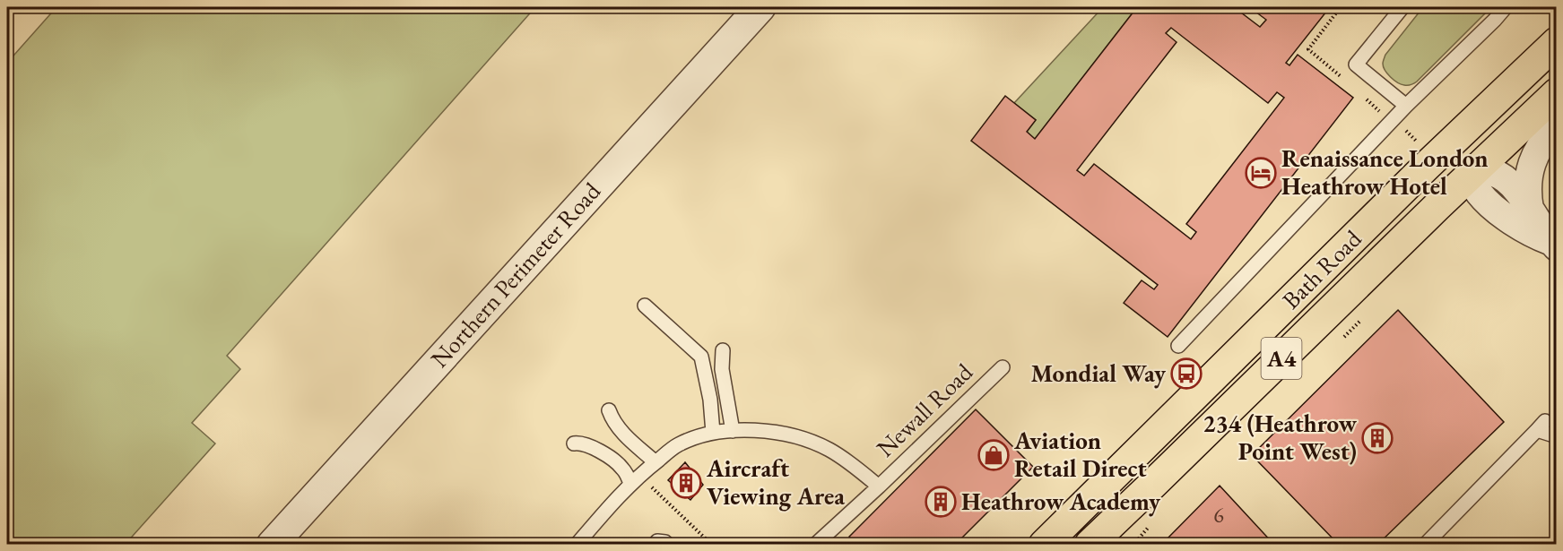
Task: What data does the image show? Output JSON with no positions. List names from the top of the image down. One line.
{"streets":{"highway":["Bath Road","A4"],"street":["Northern Perimeter Road"],"lane":["Newall Road"]},"places":{"hotel":["Renaissance London Heathrow Hotel"],"bus stop":["Mondial Way"],"building":["234 (Heathrow Point West)","Aircraft Viewing Area","Heathrow Academy"],"shop":["Aviation Retail Direct"]},"house_numbers":["6"]}
